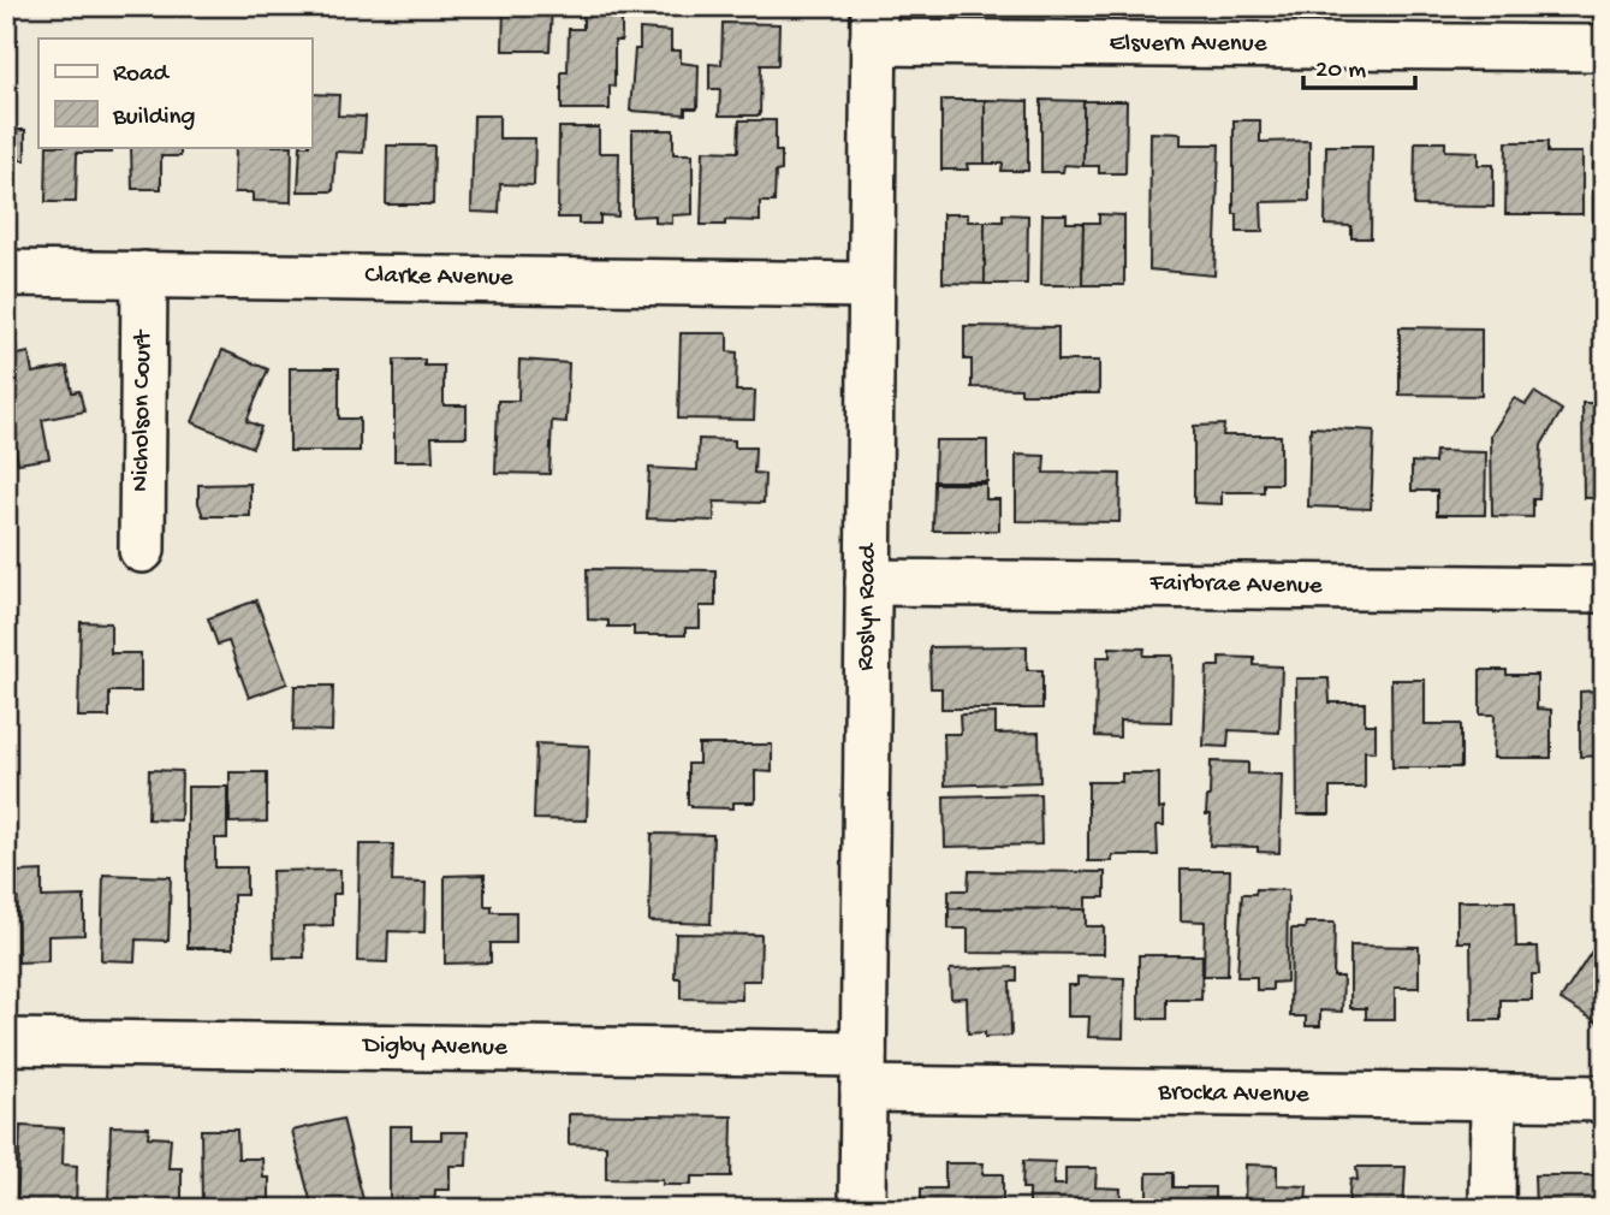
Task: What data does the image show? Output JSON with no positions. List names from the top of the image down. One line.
{"streets":{"street":["Elsvern Avenue","Clarke Avenue","Nicholson Court","Fairbrae Avenue","Roslyn Road","Digby Avenue","Brocka Avenue"]},"crossings":[["Elsvern Avenue","Roslyn Road"],["Clarke Avenue","Nicholson Court"],["Clarke Avenue","Roslyn Road"],["Fairbrae Avenue","Roslyn Road"],["Roslyn Road","Digby Avenue"],["Roslyn Road","Brocka Avenue"],["Digby Avenue","Brocka Avenue"]],"legend":["Road","Building"],"scale_bar":"20 m"}
